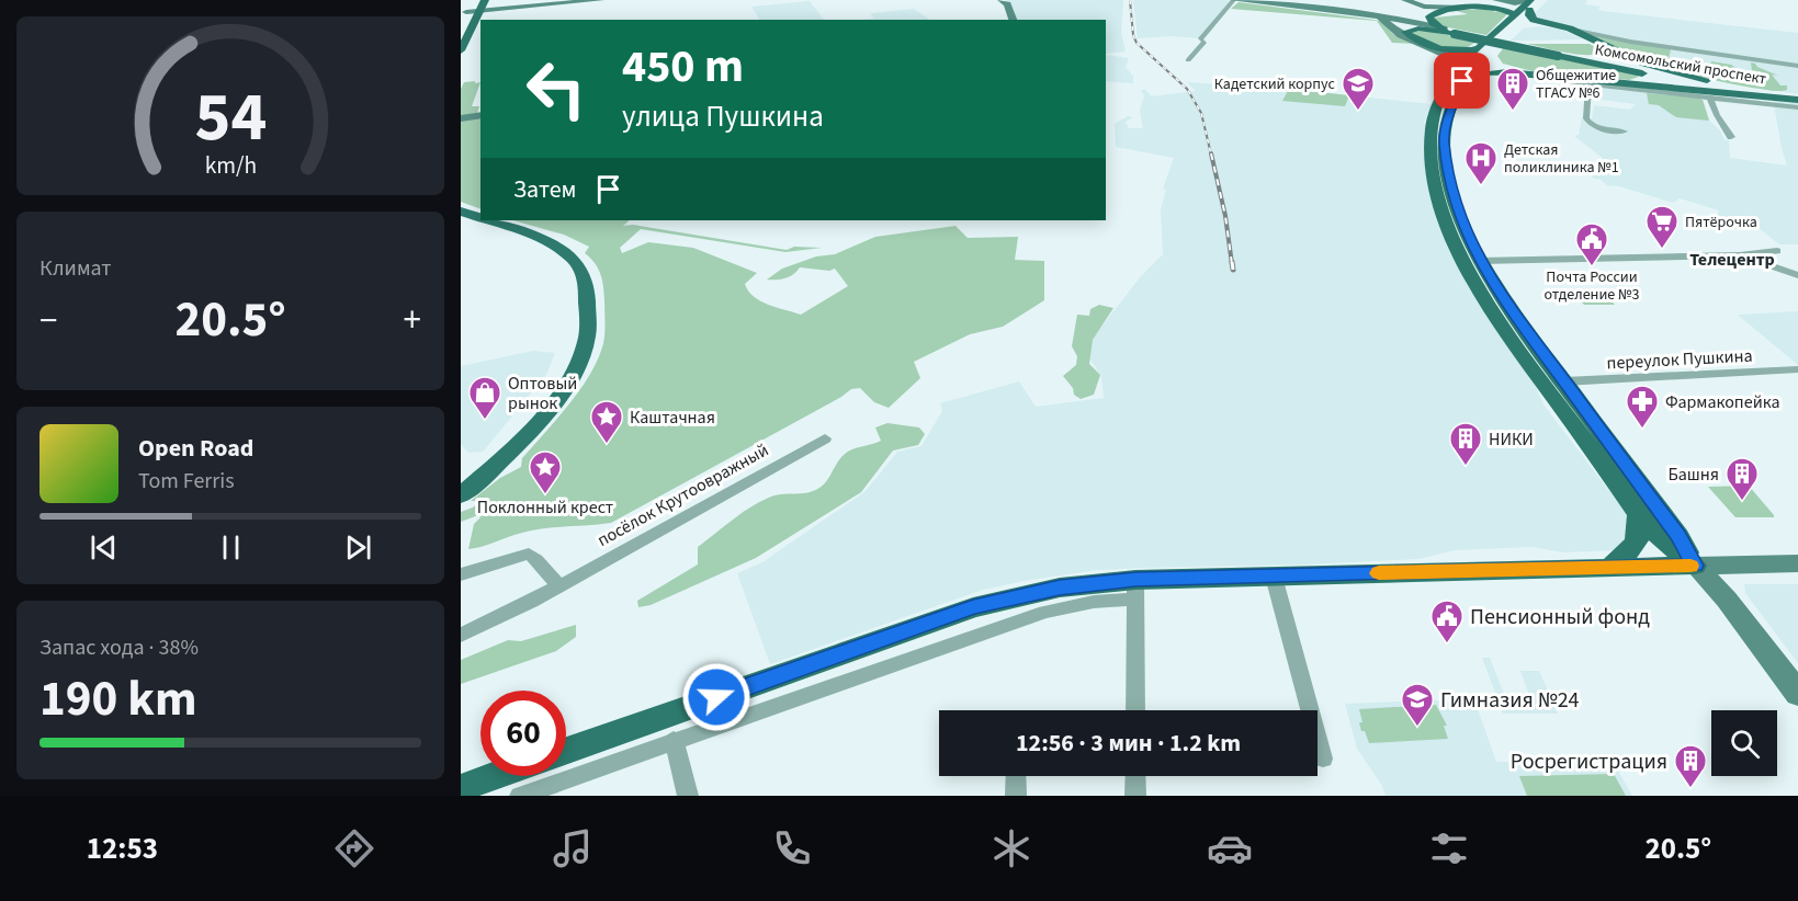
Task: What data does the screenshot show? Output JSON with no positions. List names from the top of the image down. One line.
{"streets":{"main road":["Комсомольский проспект"],"street":["переулок Пушкина","посёлок Крутоовражный"]},"districts":["Телецентр"],"places":{"school or university":["Кадетский корпус","Гимназия №24"],"building":["Общежитие ТГАСУ №6","НИКИ","Башня","Росрегистрация"],"hospital":["Детская поликлиника №1"],"supermarket":["Пятёрочка"],"public building":["Почта России отделение №3","Пенсионный фонд"],"shop":["Оптовый рынок"],"pharmacy":["Фармакопейка"],"place":["Каштачная","Поклонный крест"]},"page":{"turn":["450 m","улица Пушкина"],"then":"Затем","tile":["Климат",["Запас хода · 38%","190 km"]],"heat":["−","20.5°","+"],"song":["Open Road","Tom Ferris"],"limit":"60","trip":"12:56 · 3 мин · 1.2 km","tabs":["12:53","20.5°"],"gauge":["54","km/h"]}}
